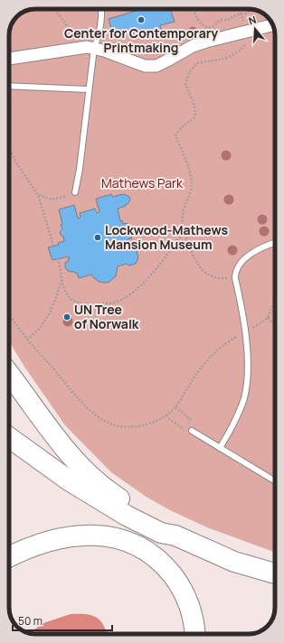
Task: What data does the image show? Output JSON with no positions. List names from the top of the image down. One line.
{"parks":["Mathews Park"],"places":["Center for Contemporary Printmaking","Lockwood-Mathews Mansion Museum","UN Tree of Norwalk"],"scale_bar":"50 m","north":"top"}
